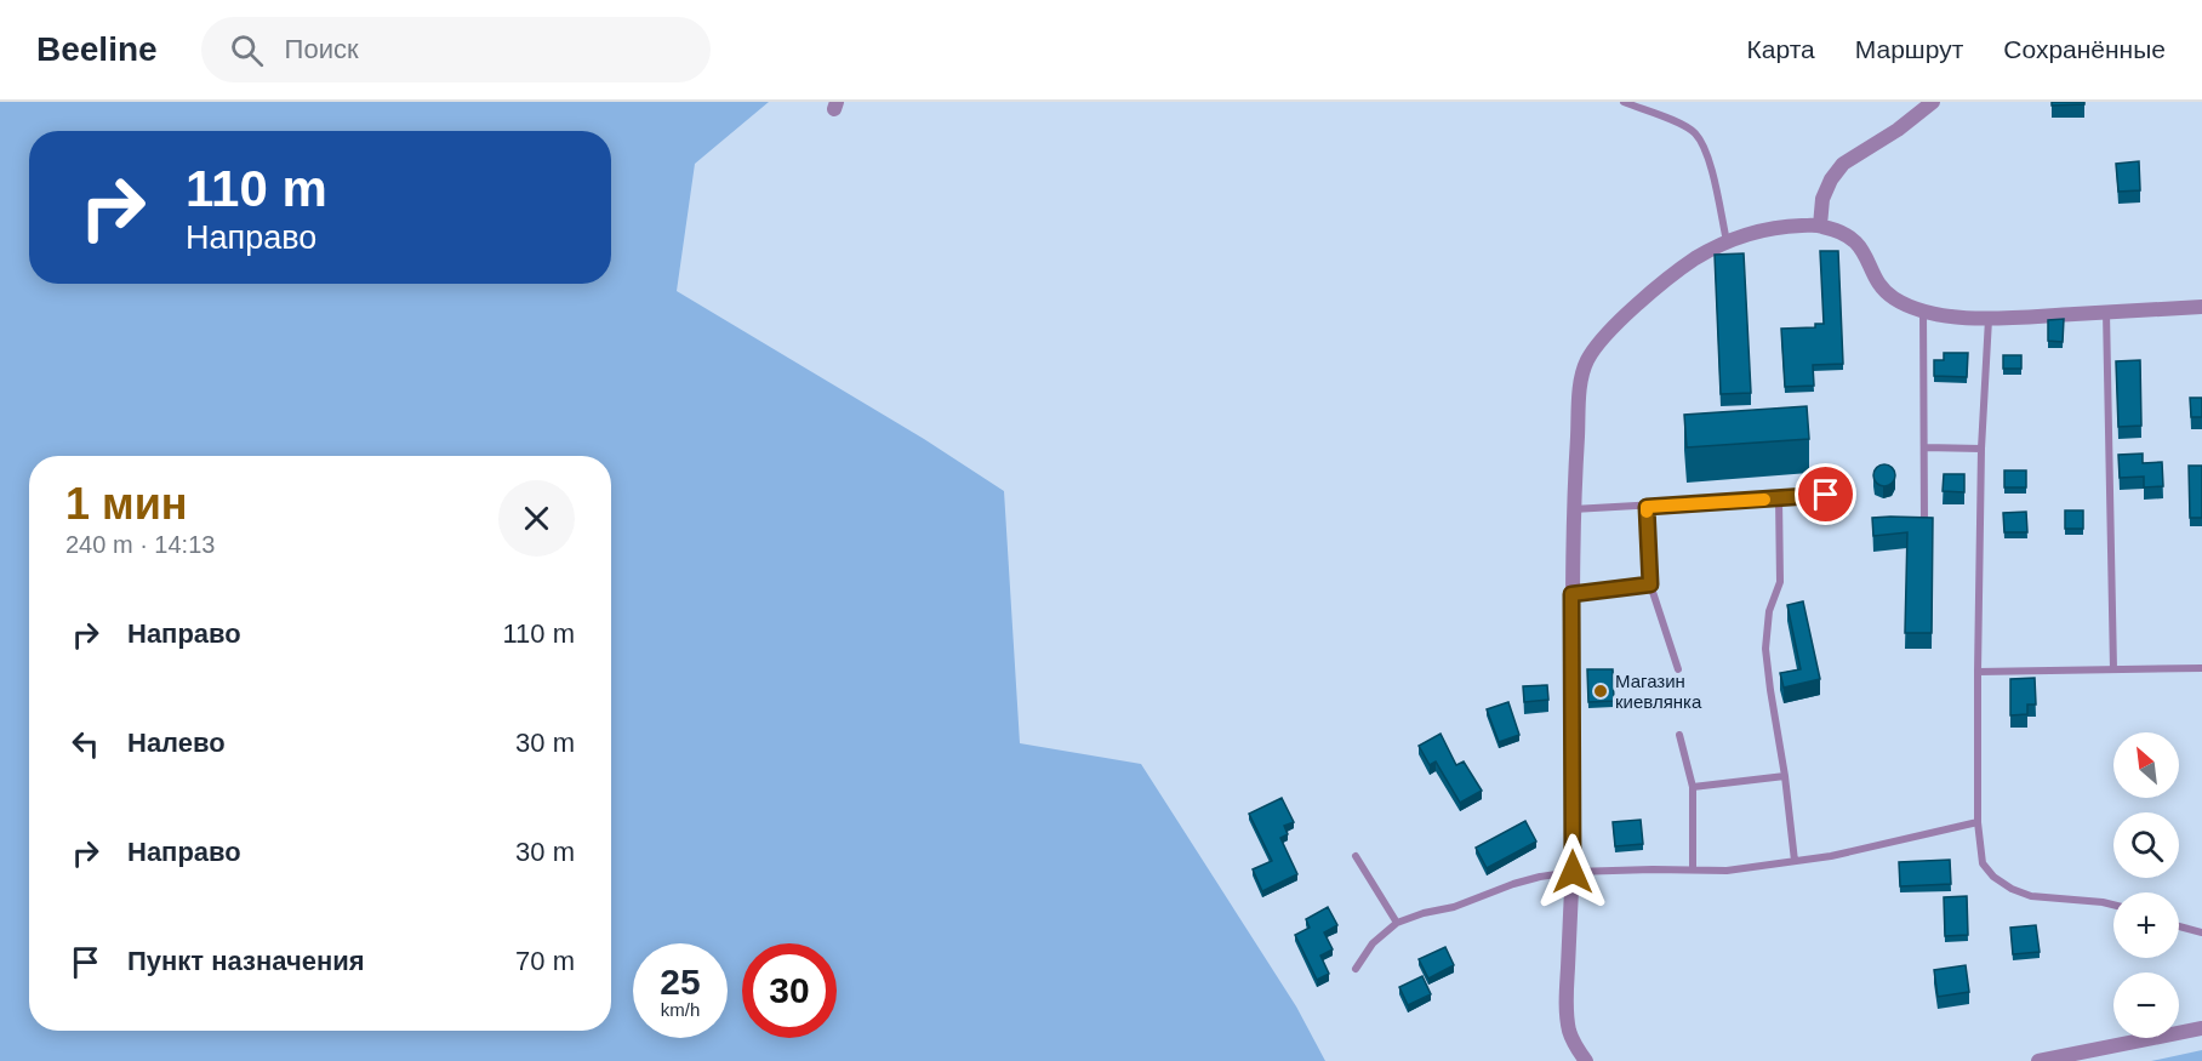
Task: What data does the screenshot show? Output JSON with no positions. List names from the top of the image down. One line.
{"places":["Магазин киевлянка"],"north":"top left","page":{"header":"Beeline","search":"Поиск","nav":["Карта","Маршрут","Сохранённые"],"turn":["110 m","Направо"],"heading":["1 мин","240 m · 14:13"],"list":[{"name":"Направо","value":"110 m"},{"name":"Налево","value":"30 m"},{"name":"Направо","value":"30 m"},{"name":"Пункт назначения","value":"70 m"}],"map_buttons":["+","−"],"speed":"25 km/h","limit":"30"}}
